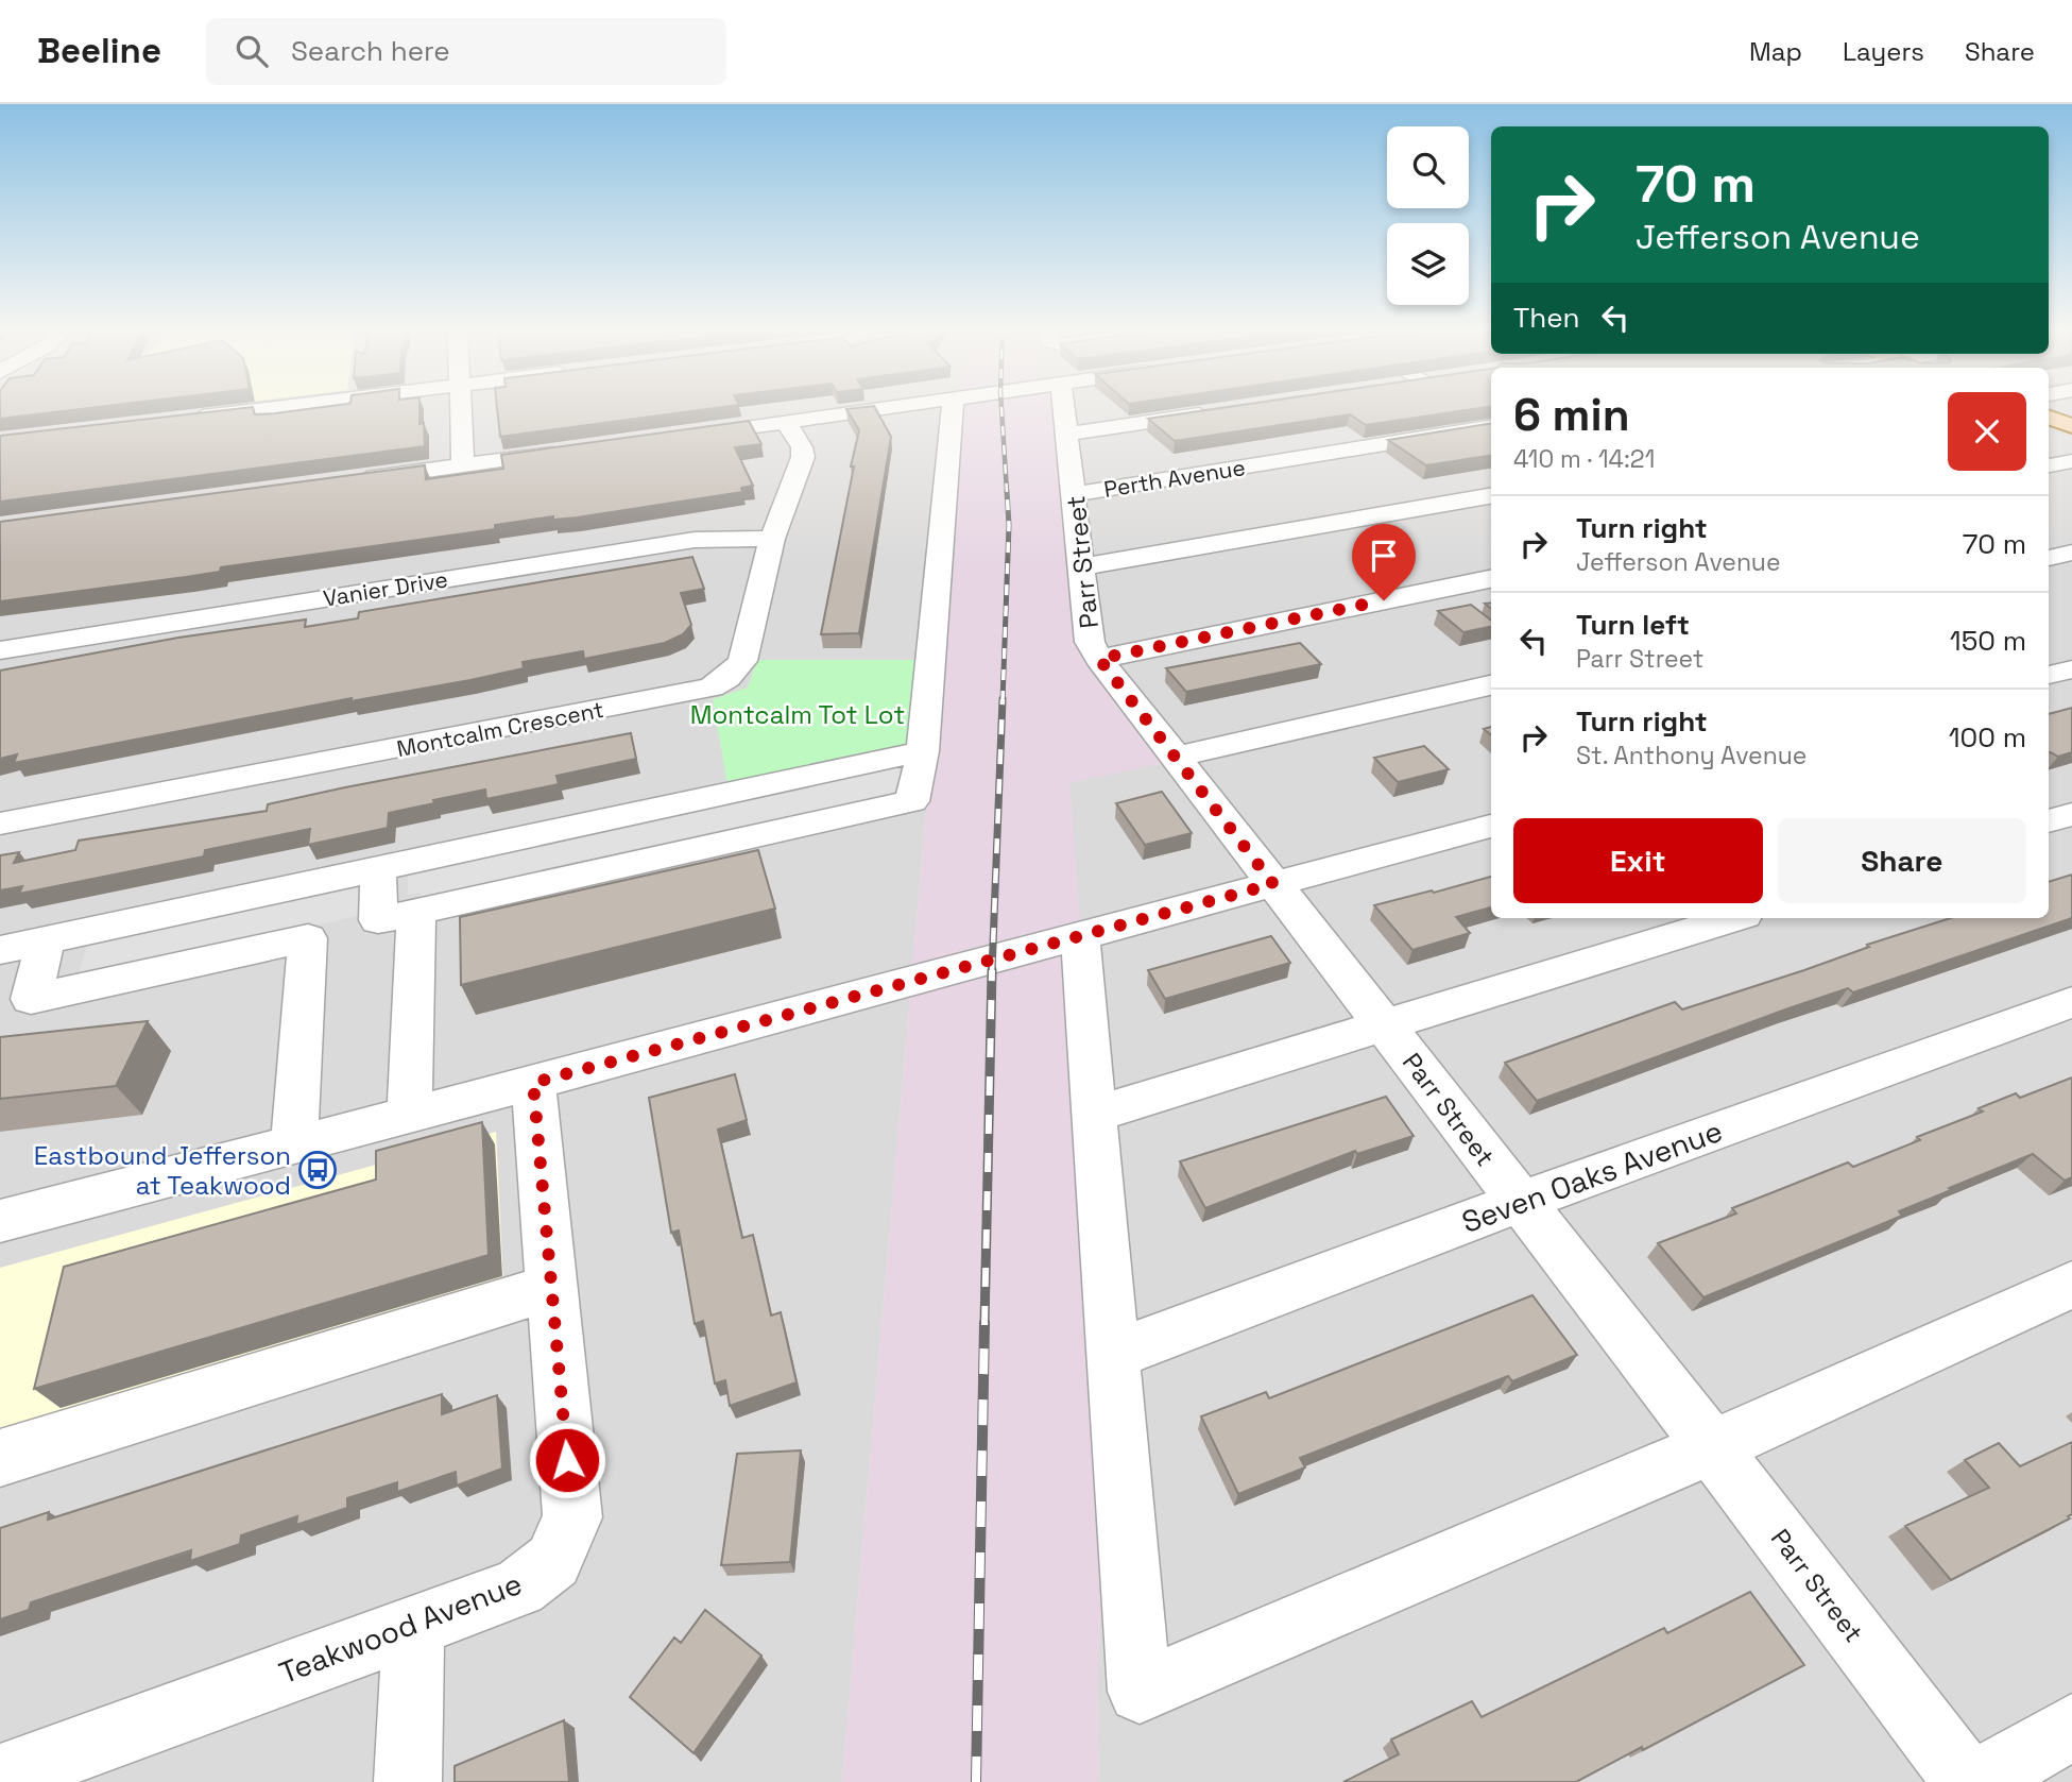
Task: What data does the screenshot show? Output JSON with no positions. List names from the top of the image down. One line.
{"streets":{"street":["Perth Avenue","Parr Street","Vanier Drive","Montcalm Crescent","Seven Oaks Avenue","Teakwood Avenue"]},"crossings":[["Perth Avenue","Parr Street"],["Parr Street","Seven Oaks Avenue"],["Vanier Drive","Montcalm Crescent"]],"parks":["Montcalm Tot Lot"],"places":{"bus stop":["Eastbound Jefferson at Teakwood"]},"page":{"header":"Beeline","search":"Search here","nav":["Map","Layers","Share"],"turn":["70 m","Jefferson Avenue"],"then":"Then","heading":["6 min","410 m · 14:21"],"list":[{"name":"Turn right","note":"Jefferson Avenue","value":"70 m"},{"name":"Turn left","note":"Parr Street","value":"150 m"},{"name":"Turn right","note":"St. Anthony Avenue","value":"100 m"}],"buttons":["Exit","Share"]}}
